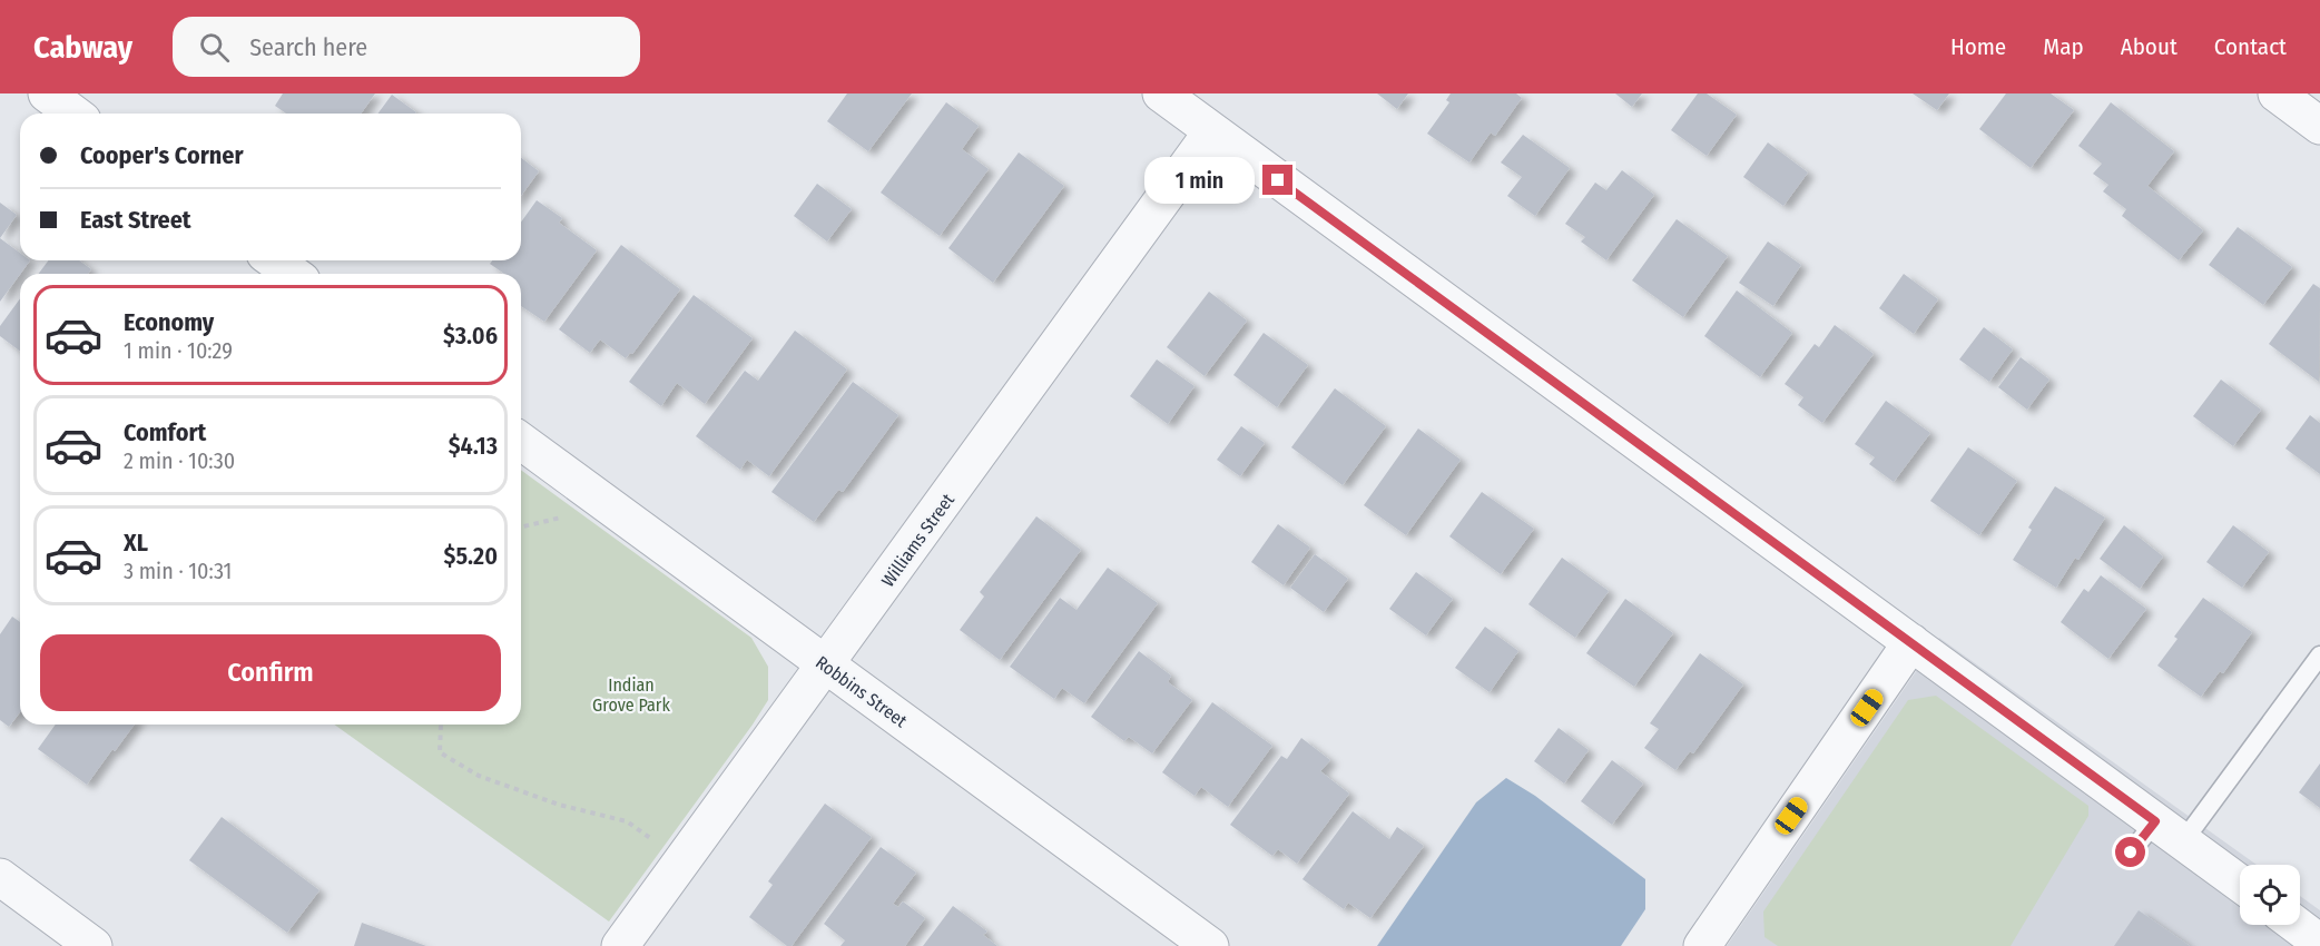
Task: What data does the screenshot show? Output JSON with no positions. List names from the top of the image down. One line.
{"streets":{"street":["Williams Street","Robbins Street"]},"crossings":[["Williams Street","Robbins Street"]],"parks":["Indian Grove Park"],"page":{"header":"Cabway","search":"Search here","nav":["Home","Map","About","Contact"],"banner":["Cooper's Corner","East Street"],"bubble":"1 min","list":[{"name":"Economy","note":"1 min · 10:29","value":"$3.06"},{"name":"Comfort","note":"2 min · 10:30","value":"$4.13"},{"name":"XL","note":"3 min · 10:31","value":"$5.20"}],"buttons":"Confirm"}}
